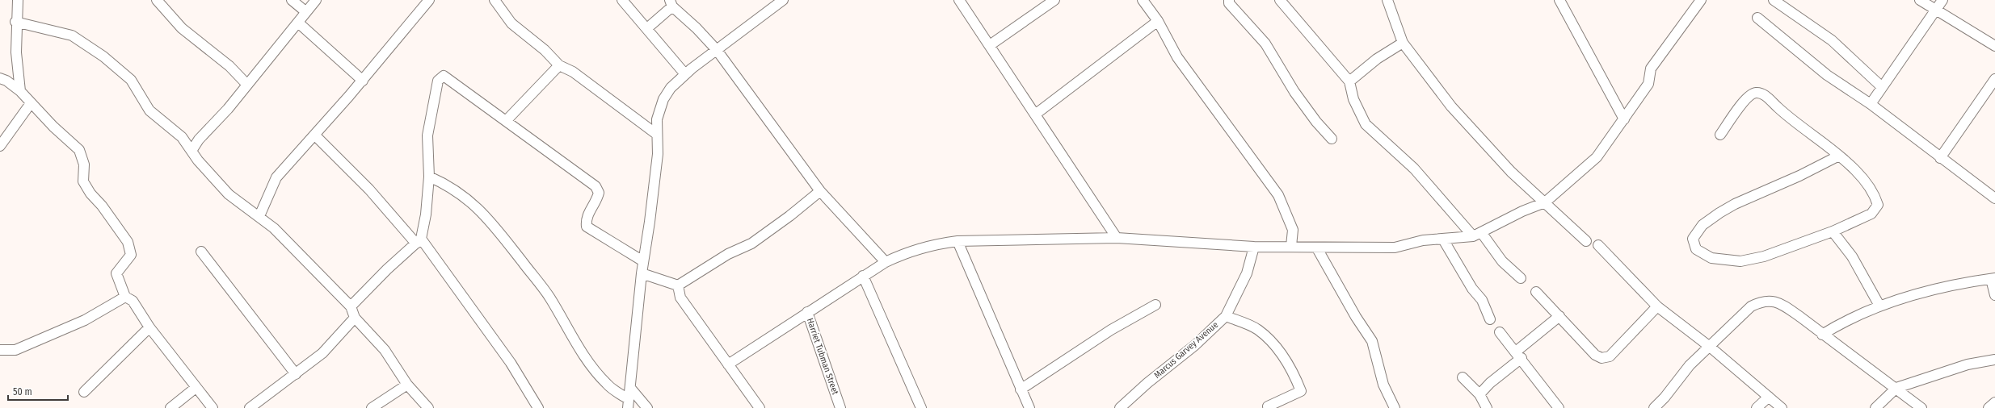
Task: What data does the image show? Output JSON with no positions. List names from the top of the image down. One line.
{"streets":{"street":["Marcus Garvey Avenue","Harriet Tubman Street"]},"crossings":[["Marcus Garvey Avenue","Harriet Tubman Street"]],"scale_bar":"50 m"}
